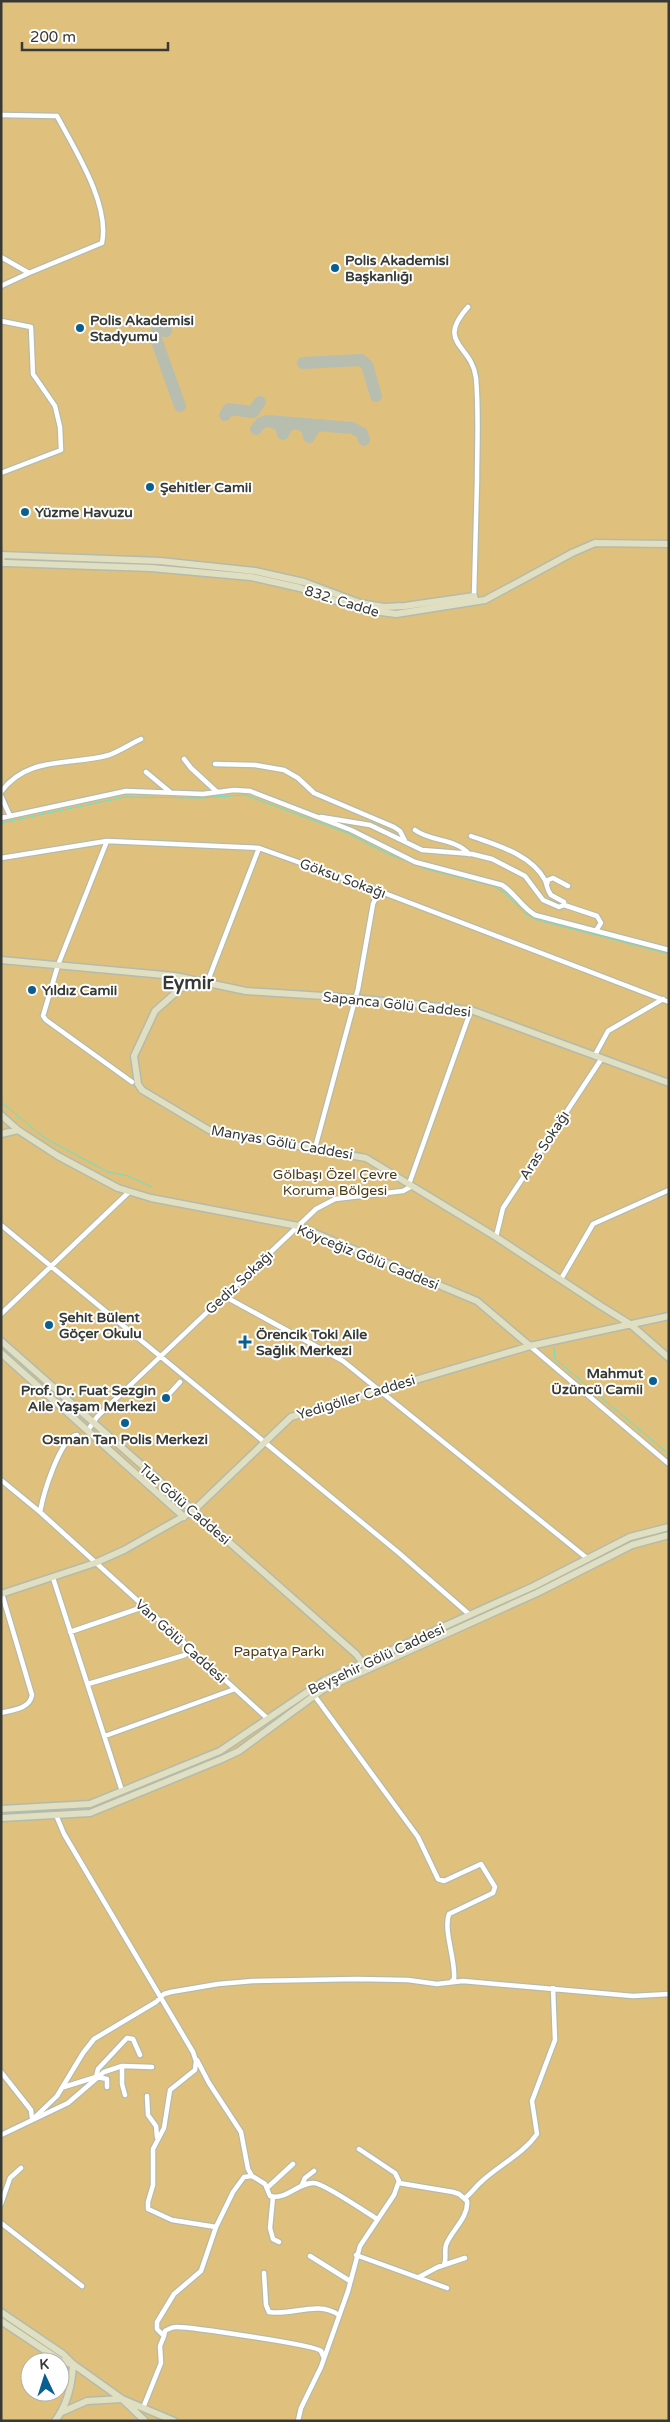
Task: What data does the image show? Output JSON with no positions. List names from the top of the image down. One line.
{"streets":{"street":["832. Cadde","Göksu Sokağı","Sapanca Gölü Caddesi","Manyas Gölü Caddesi","Aras Sokağı","Köyceğiz Gölü Caddesi","Gediz Sokağı","Yedigöller Caddesi","Tuz Gölü Caddesi","Van Gölü Caddesi","Beyşehir Gölü Caddesi"]},"crossings":[["Sapanca Gölü Caddesi","Aras Sokağı"],["Manyas Gölü Caddesi","Aras Sokağı"],["Manyas Gölü Caddesi","Gediz Sokağı"],["Manyas Gölü Caddesi","Yedigöller Caddesi"],["Köyceğiz Gölü Caddesi","Gediz Sokağı"],["Köyceğiz Gölü Caddesi","Yedigöller Caddesi"],["Gediz Sokağı","Tuz Gölü Caddesi"],["Yedigöller Caddesi","Tuz Gölü Caddesi"],["Yedigöller Caddesi","Van Gölü Caddesi"],["Tuz Gölü Caddesi","Beyşehir Gölü Caddesi"],["Van Gölü Caddesi","Beyşehir Gölü Caddesi"]],"districts":["Eymir"],"parks":["Gölbaşı Özel Çevre Koruma Bölgesi","Papatya Parkı"],"places":{"other":["Polis Akademisi Başkanlığı","Polis Akademisi Stadyumu","Şehitler Camii","Yüzme Havuzu","Yıldız Camii","Şehit Bülent Göçer Okulu","Mahmut Üzüncü Camii","Prof. Dr. Fuat Sezgin Aile Yaşam Merkezi","Osman Tan Polis Merkezi"],"health":["Örencik Toki Aile Sağlık Merkezi"]},"scale_bar":"200 m","north":"top"}
